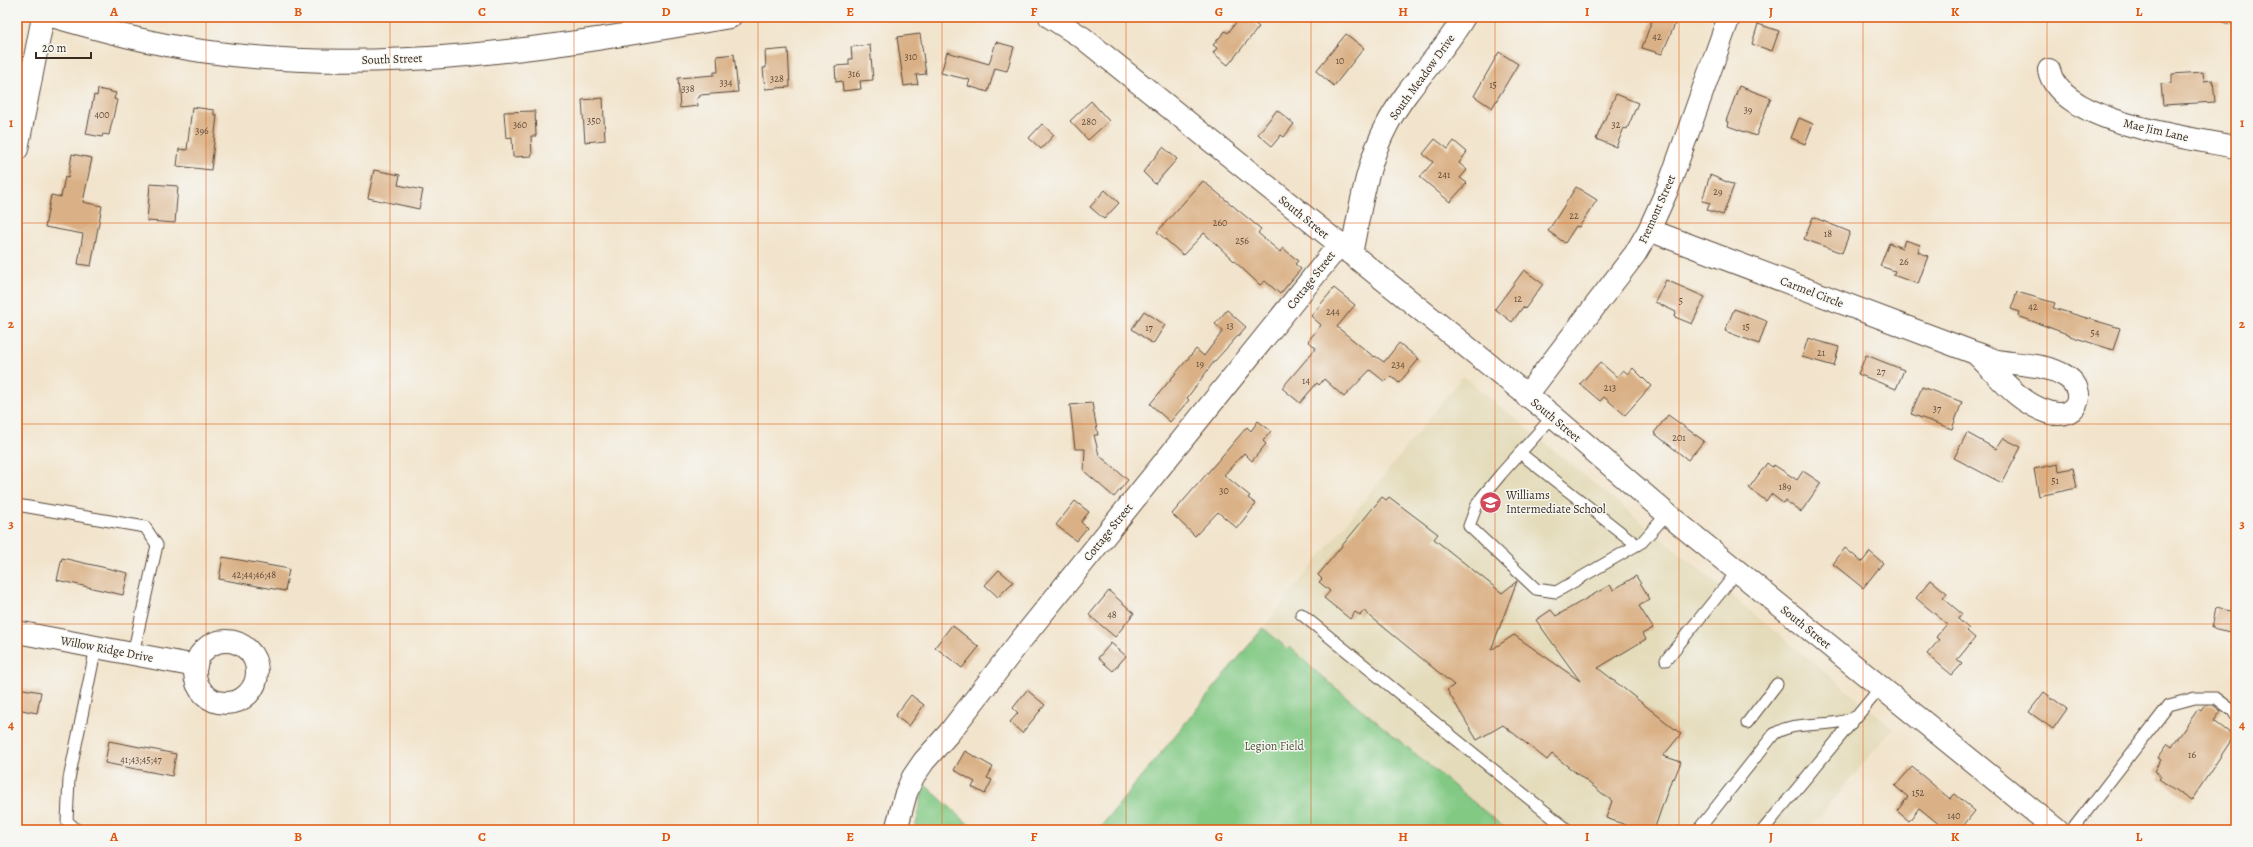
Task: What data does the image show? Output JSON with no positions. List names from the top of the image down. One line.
{"streets":{"street":["South Street","South Meadow Drive","Mae Jim Lane","Fremont Street","Cottage Street","Carmel Circle","Willow Ridge Drive"]},"crossings":[["South Street","South Meadow Drive"],["South Street","Fremont Street"],["South Street","Cottage Street"],["South Meadow Drive","Cottage Street"],["Fremont Street","Carmel Circle"]],"parks":["Legion Field"],"places":{"school or university":["Williams Intermediate School"]},"house_numbers":["42","310","10","316","328","334","15","338","39","400","350","280","360","32","396","241","29","22","260","18","256","26","12","5","42","244","13","15","17","54","21","19","234","27","14","213","37","201","51","189","30","42;44;46;48","48","16","41;43;45;47","152","140"],"scale_bar":"20 m","grid":{"columns":["A","B","C","D","E","F","G","H","I","J","K","L"],"rows":["1","2","3","4"]}}
